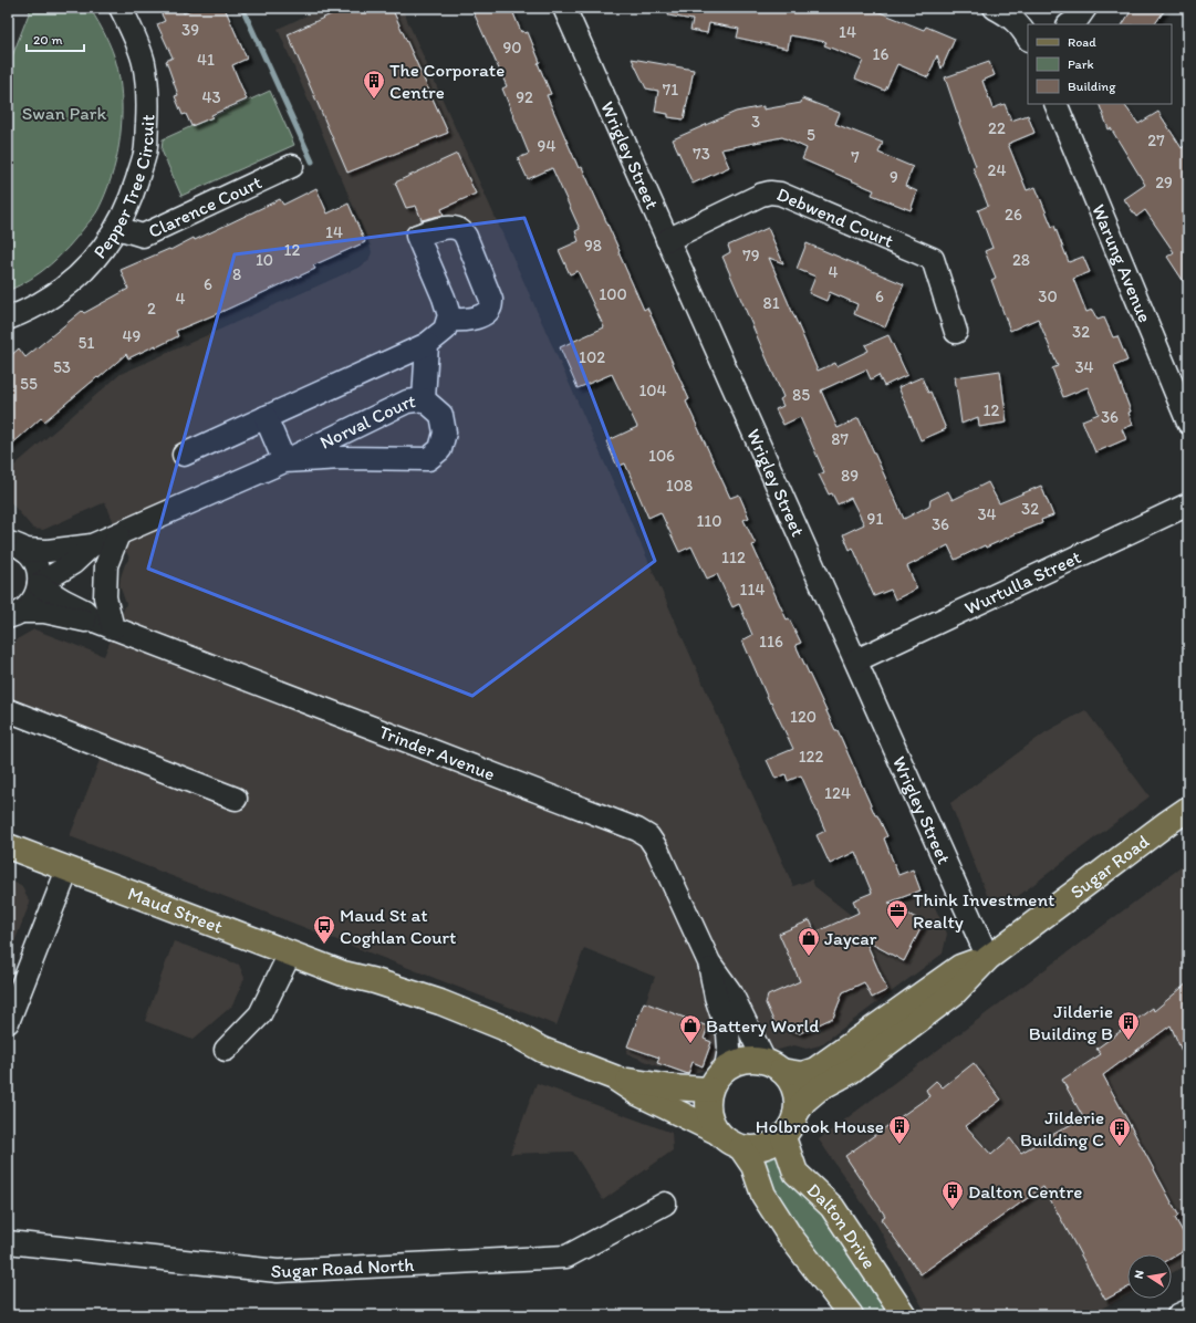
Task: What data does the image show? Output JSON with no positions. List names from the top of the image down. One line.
{"streets":{"main road":["Sugar Road","Maud Street","Dalton Drive"],"street":["Wrigley Street","Pepper Tree Circuit","Clarence Court","Debwend Court","Warung Avenue","Norval Court","Wurtulla Street","Trinder Avenue","Sugar Road North"]},"crossings":[["Wrigley Street","Debwend Court"],["Wrigley Street","Wurtulla Street"],["Wrigley Street","Sugar Road"],["Pepper Tree Circuit","Clarence Court"],["Norval Court","Trinder Avenue"],["Trinder Avenue","Maud Street"],["Trinder Avenue","Dalton Drive"],["Maud Street","Dalton Drive"]],"parks":["Swan Park"],"places":{"building":["The Corporate Centre","Jilderie Building B","Holbrook House","Jilderie Building C","Dalton Centre"],"office":["Think Investment Realty"],"bus stop":["Maud St at Coghlan Court"],"shop":["Jaycar","Battery World"]},"house_numbers":["39","14","90","16","41","71","43","92","3","22","5","27","94","73","7","24","9","29","26","14","98","12","79","10","28","4","8","6","100","6","30","4","81","2","32","49","51","102","53","34","55","104","85","12","36","87","106","89","108","32","34","91","110","36","112","114","116","120","122","124"],"legend":["Road","Park","Building"],"scale_bar":"20 m","north":"left"}
